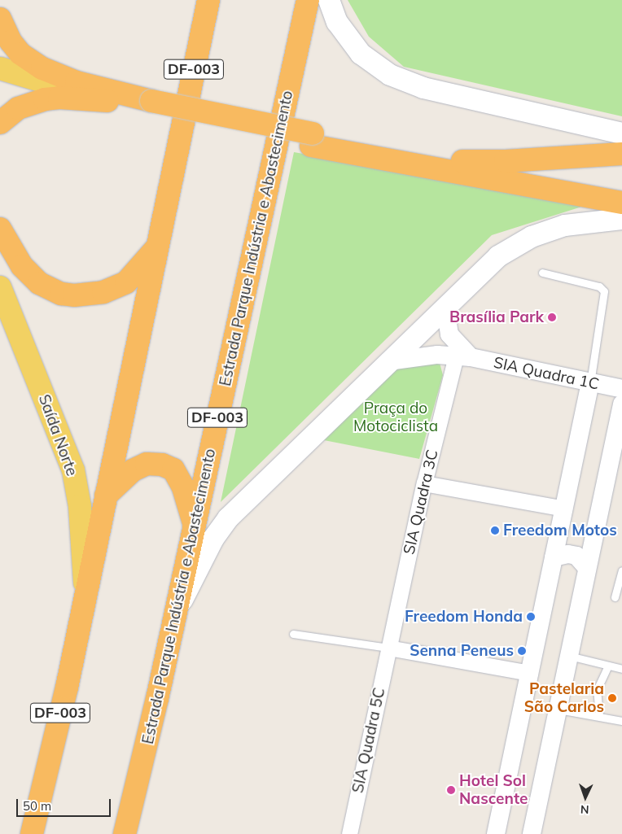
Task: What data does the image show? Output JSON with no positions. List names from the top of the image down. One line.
{"streets":{"highway":["DF-003","Estrada Parque Indústria e Abastecimento"],"main road":["Saída Norte"],"street":["SIA Quadra 1C","SIA Quadra 3C","SIA Quadra 5C"]},"crossings":[["DF-003","Saída Norte"],["SIA Quadra 1C","SIA Quadra 3C"],["SIA Quadra 3C","SIA Quadra 5C"]],"parks":["Praça do Motociclista"],"places":["Brasília Park","Freedom Motos","Freedom Honda","Senna Peneus","Pastelaria São Carlos","Hotel Sol Nascente"],"scale_bar":"50 m","north":"bottom"}
